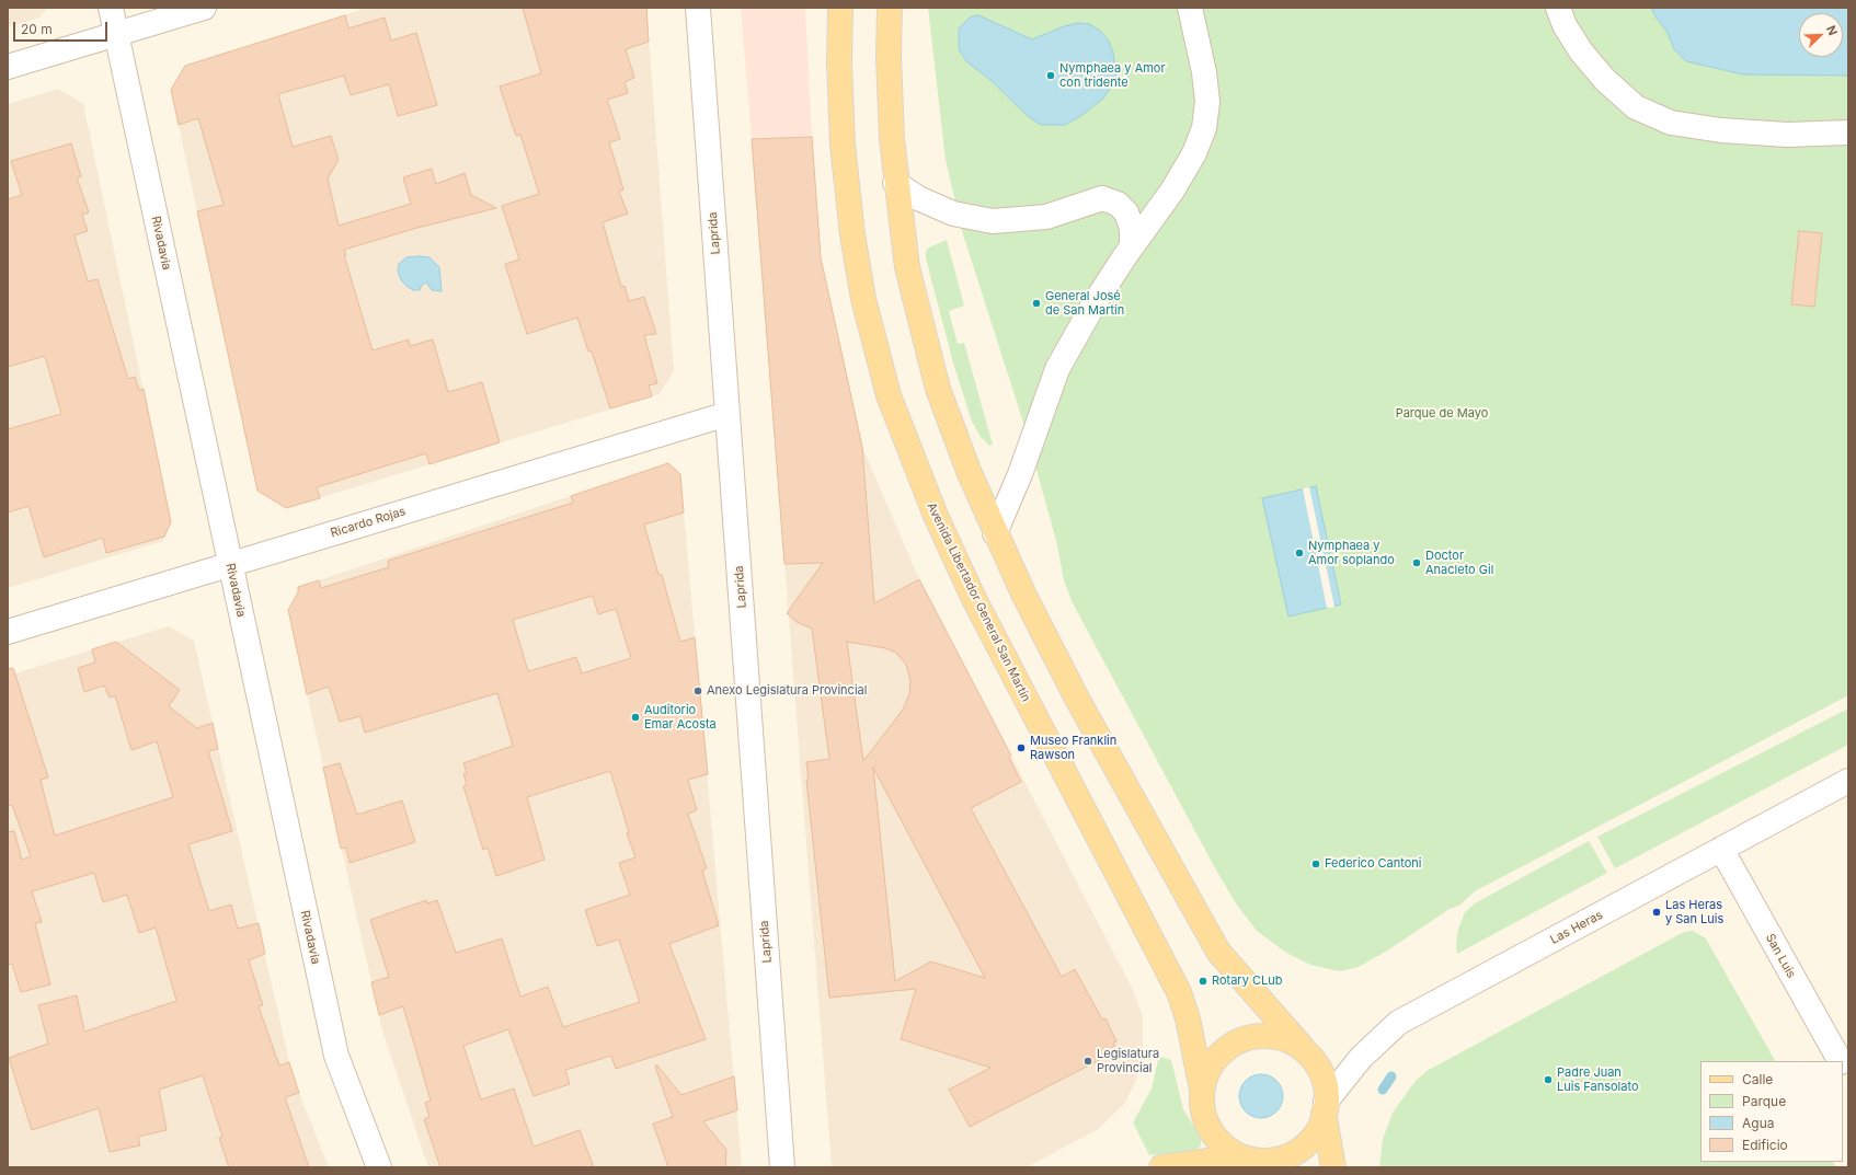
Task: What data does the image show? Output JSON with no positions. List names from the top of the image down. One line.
{"streets":{"main road":["Avenida Libertador General San Martín"],"street":["Laprida","Rivadavia","Ricardo Rojas","Las Heras","San Luis"]},"crossings":[["Laprida","Ricardo Rojas"],["Rivadavia","Ricardo Rojas"],["Avenida Libertador General San Martín","Las Heras"],["Las Heras","San Luis"]],"parks":["Parque de Mayo"],"places":["Nymphaea y Amor con tridente","General José de San Martín","Nymphaea y Amor soplando","Doctor Anacleto Gil","Anexo Legislatura Provincial","Auditorio Emar Acosta","Museo Franklin Rawson","Federico Cantoni","Las Heras y San Luis","Rotary CLub","Legislatura Provincial","Padre Juan Luis Fansolato"],"legend":["Calle","Parque","Agua","Edificio"],"scale_bar":"20 m","north":"top right"}
